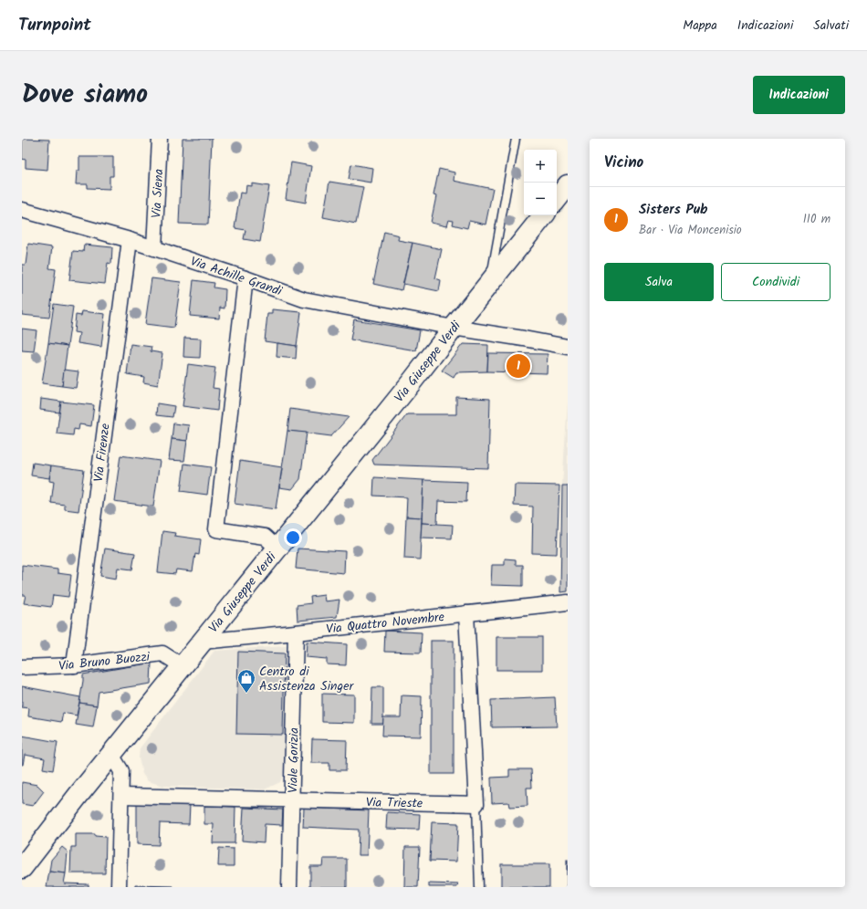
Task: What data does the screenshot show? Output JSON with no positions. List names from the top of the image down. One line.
{"streets":{"main road":["Via Giuseppe Verdi"],"street":["Via Siena","Via Achille Grandi","Via Firenze","Via Quattro Novembre","Via Bruno Buozzi","Viale Gorizia","Via Trieste"]},"crossings":[["Via Siena","Via Achille Grandi"],["Via Achille Grandi","Via Giuseppe Verdi"],["Via Achille Grandi","Via Firenze"],["Via Giuseppe Verdi","Via Quattro Novembre"],["Via Giuseppe Verdi","Via Bruno Buozzi"],["Via Firenze","Via Bruno Buozzi"],["Via Quattro Novembre","Viale Gorizia"],["Viale Gorizia","Via Trieste"]],"places":{"shop":["Centro di Assistenza Singer"]},"page":{"header":"Turnpoint","nav":["Mappa","Indicazioni","Salvati"],"title":"Dove siamo","buttons":["Indicazioni",["Salva","Condividi"]],"heading":"Vicino","map_buttons":["+","−"],"list":[{"mark":"1","name":"Sisters Pub","note":"Bar · Via Moncenisio","value":"110 m"}],"pins":"1"}}
